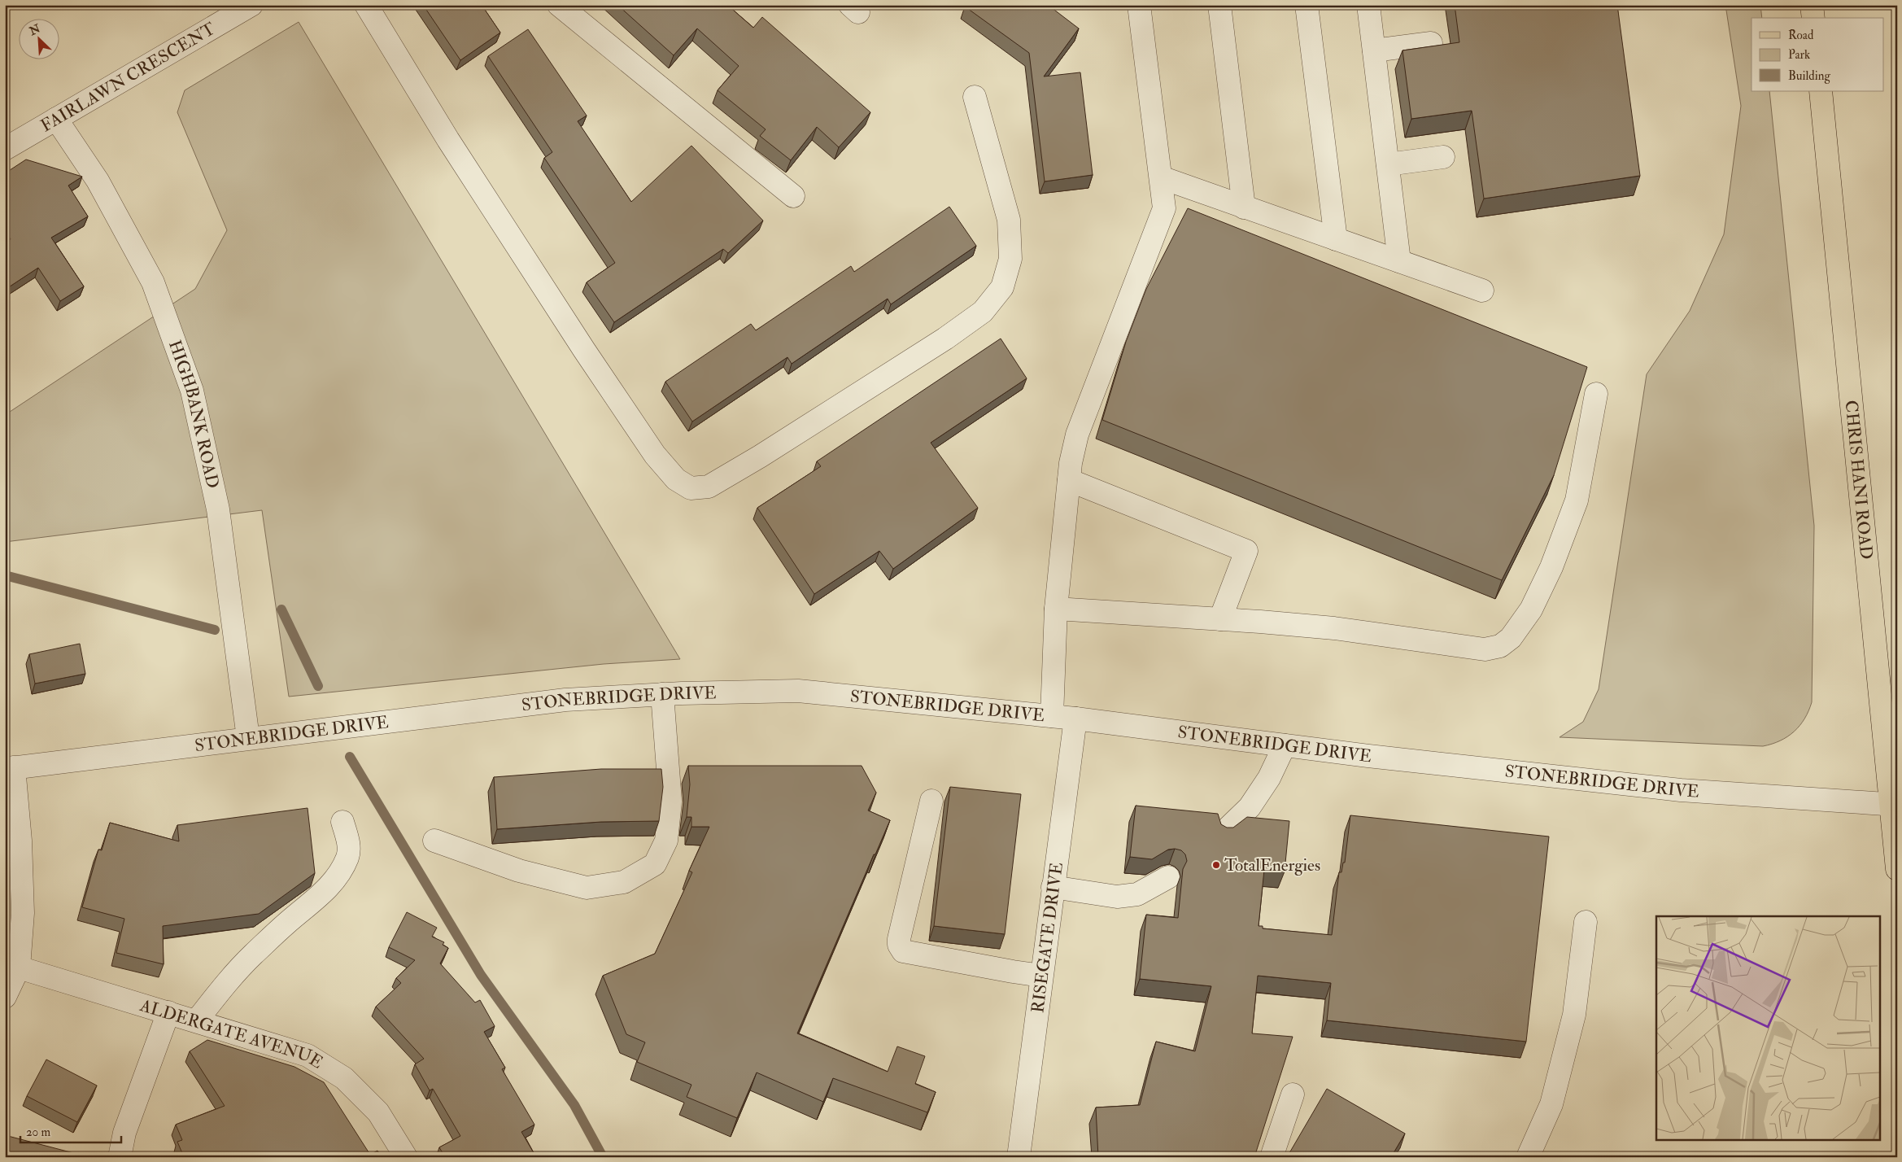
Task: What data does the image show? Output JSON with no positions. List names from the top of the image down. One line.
{"streets":{"main road":["CHRIS HANI ROAD"],"street":["FAIRLAWN CRESCENT","HIGHBANK ROAD","STONEBRIDGE DRIVE","RISEGATE DRIVE","ALDERGATE AVENUE"]},"crossings":[["FAIRLAWN CRESCENT","HIGHBANK ROAD"],["HIGHBANK ROAD","STONEBRIDGE DRIVE"],["CHRIS HANI ROAD","STONEBRIDGE DRIVE"],["STONEBRIDGE DRIVE","RISEGATE DRIVE"]],"places":["TotalEnergies"],"legend":["Road","Park","Building"],"scale_bar":"20 m","north":"top left"}
